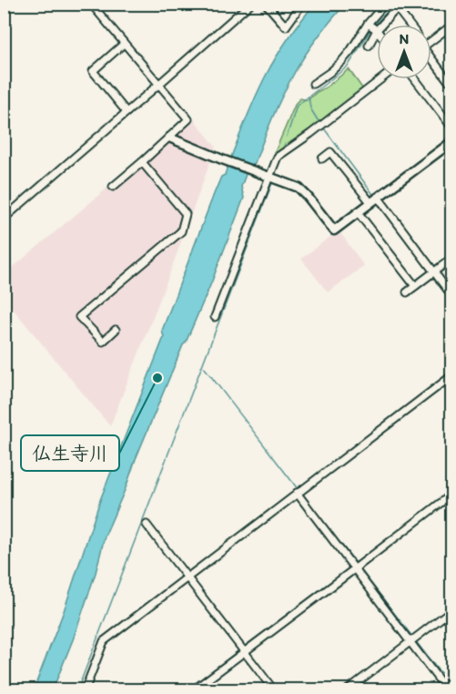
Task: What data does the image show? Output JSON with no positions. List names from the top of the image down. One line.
{"places":["仏生寺川"],"north":"top"}
